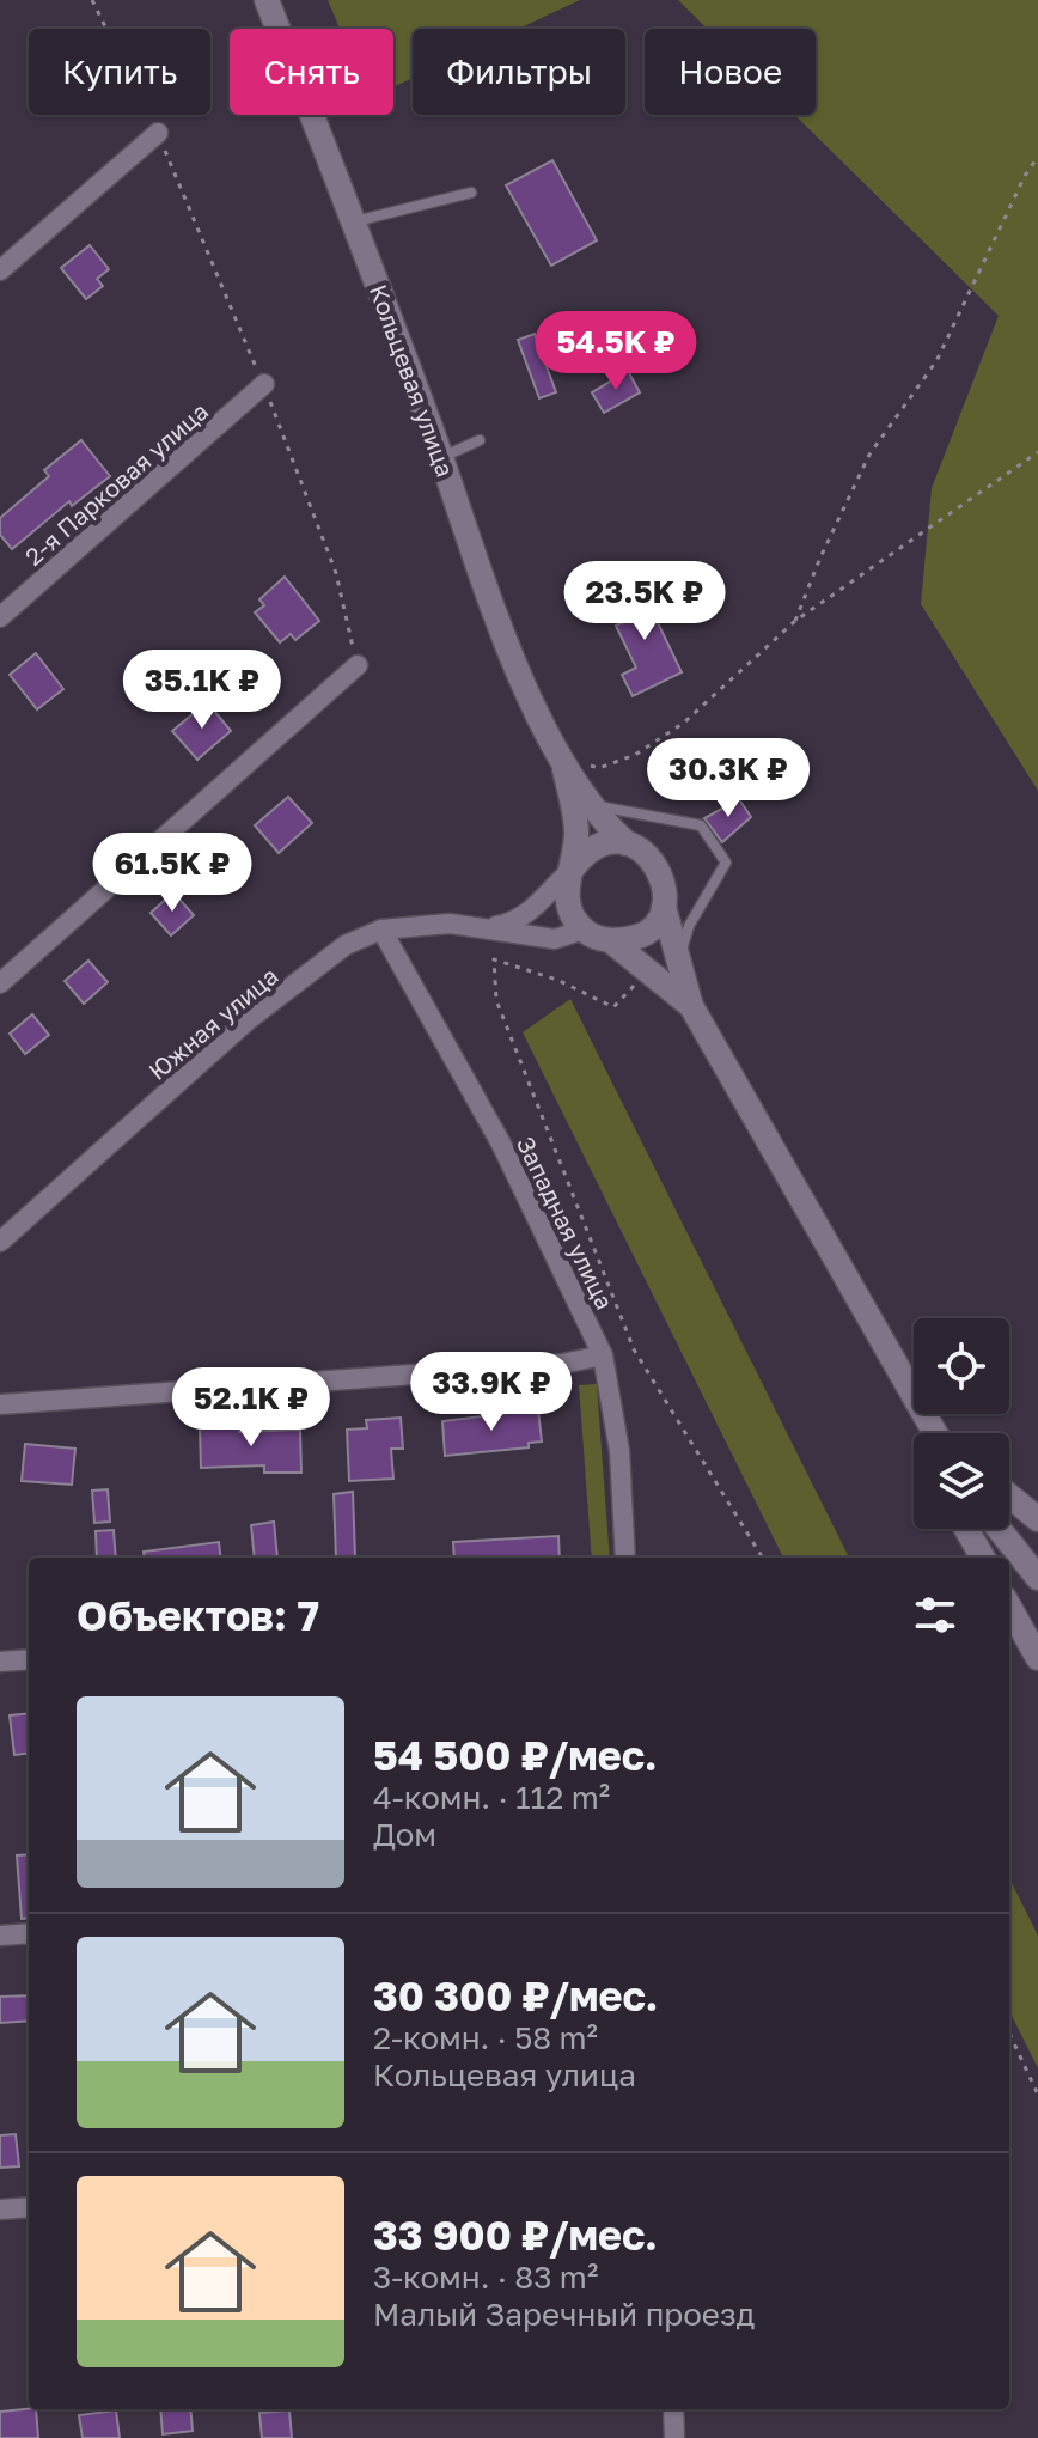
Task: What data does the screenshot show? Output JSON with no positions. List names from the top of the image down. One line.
{"streets":{"street":["Кольцевая улица","2-я Парковая улица","Южная улица","Западная улица"]},"crossings":[["Южная улица","Западная улица"]],"page":{"chip":["Купить","Снять","Фильтры","Новое"],"price":["54.5K ₽","23.5K ₽","35.1K ₽","30.3K ₽","61.5K ₽","33.9K ₽","52.1K ₽"],"heading":"Объектов: 7","list":[{"name":"54 500 ₽/мес.","note":"4-комн. · 112 m² · Дом"},{"name":"30 300 ₽/мес.","note":"2-комн. · 58 m² · Кольцевая улица"},{"name":"33 900 ₽/мес.","note":"3-комн. · 83 m² · Малый Заречный проезд"}]}}
